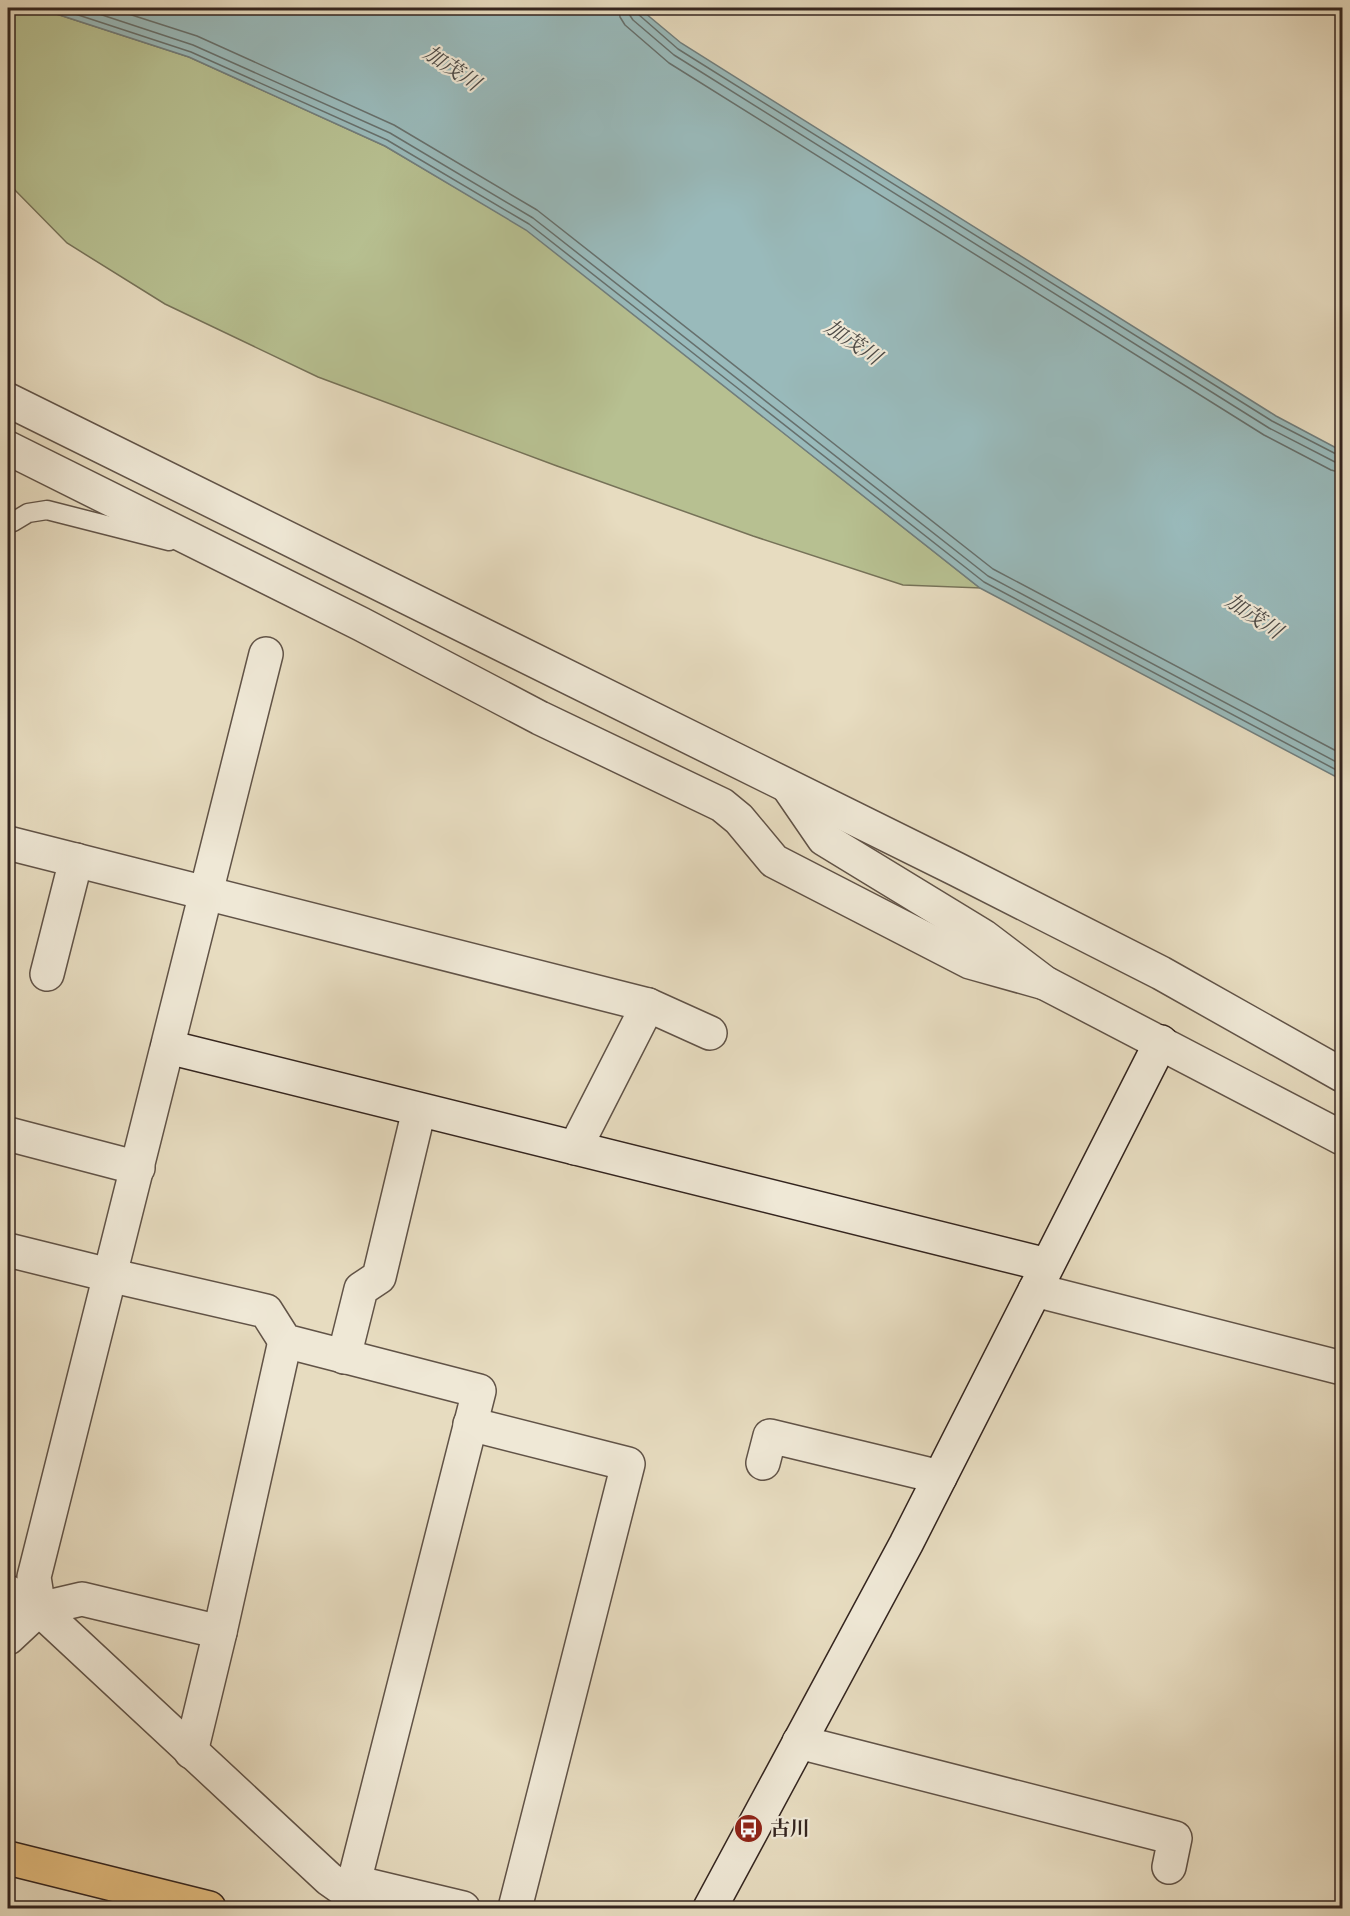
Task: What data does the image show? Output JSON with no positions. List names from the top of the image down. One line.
{"water":["加茂川"],"places":{"bus stop":["古川"]}}
